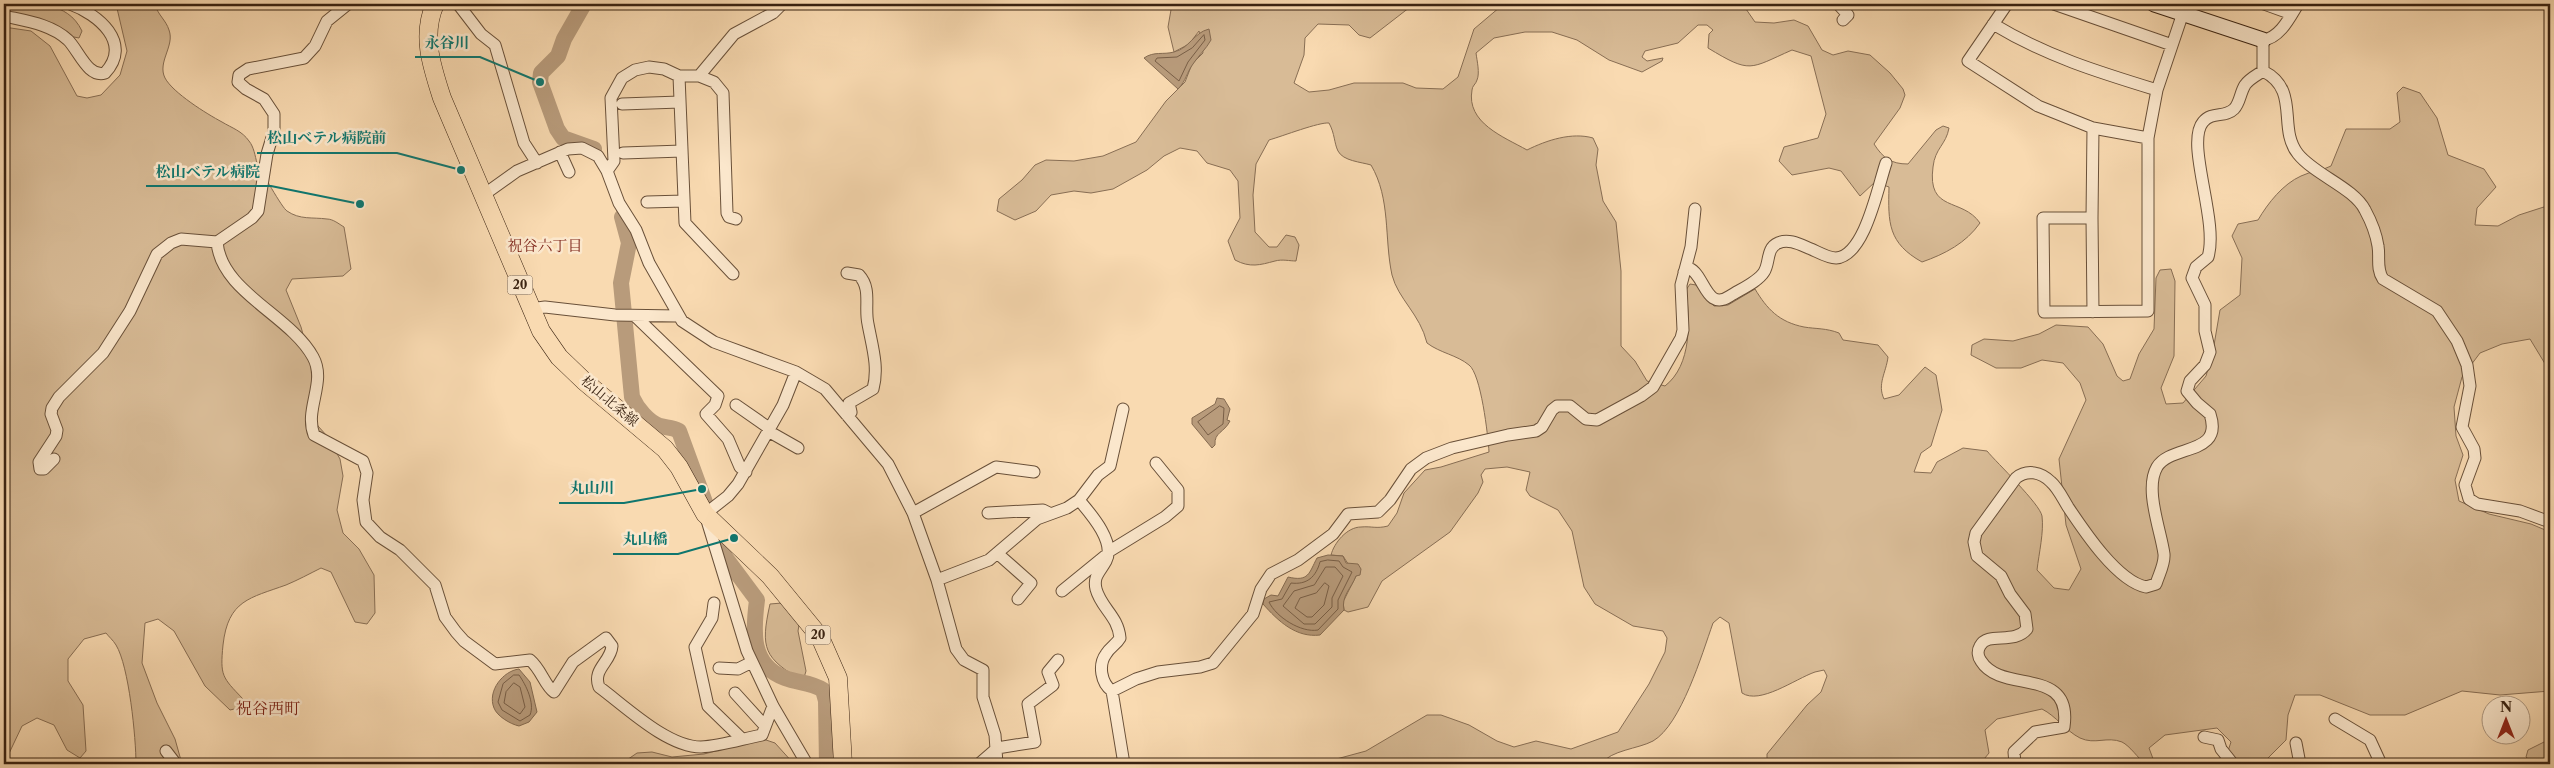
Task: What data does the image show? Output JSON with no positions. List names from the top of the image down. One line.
{"streets":{"main road":["20","松山北条線"]},"districts":["祝谷六丁目","祝谷西町"],"places":["永谷川","松山ベテル病院前","松山ベテル病院","丸山川","丸山橋"],"north":"top"}
